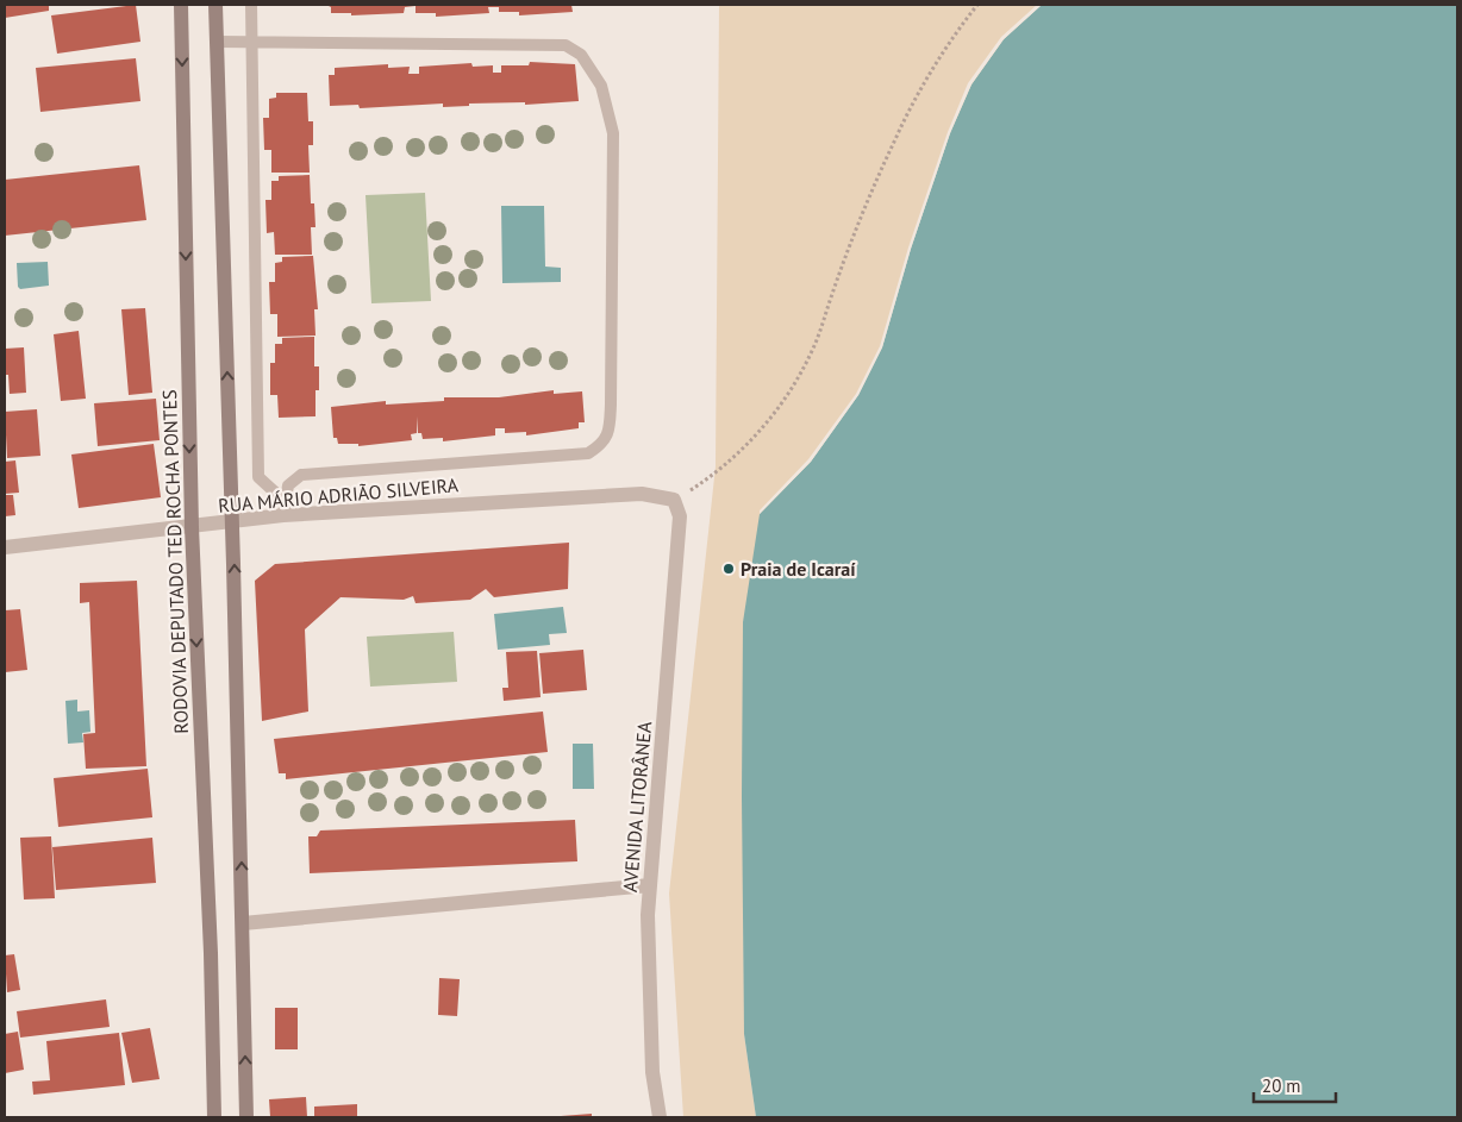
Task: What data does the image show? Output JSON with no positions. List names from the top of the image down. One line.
{"streets":{"main road":["RODOVIA DEPUTADO TED ROCHA PONTES"],"street":["RUA MÁRIO ADRIÃO SILVEIRA","AVENIDA LITORÂNEA"]},"crossings":[["RUA MÁRIO ADRIÃO SILVEIRA","RODOVIA DEPUTADO TED ROCHA PONTES"],["RUA MÁRIO ADRIÃO SILVEIRA","AVENIDA LITORÂNEA"]],"places":["Praia de Icaraí"],"scale_bar":"20 m"}
